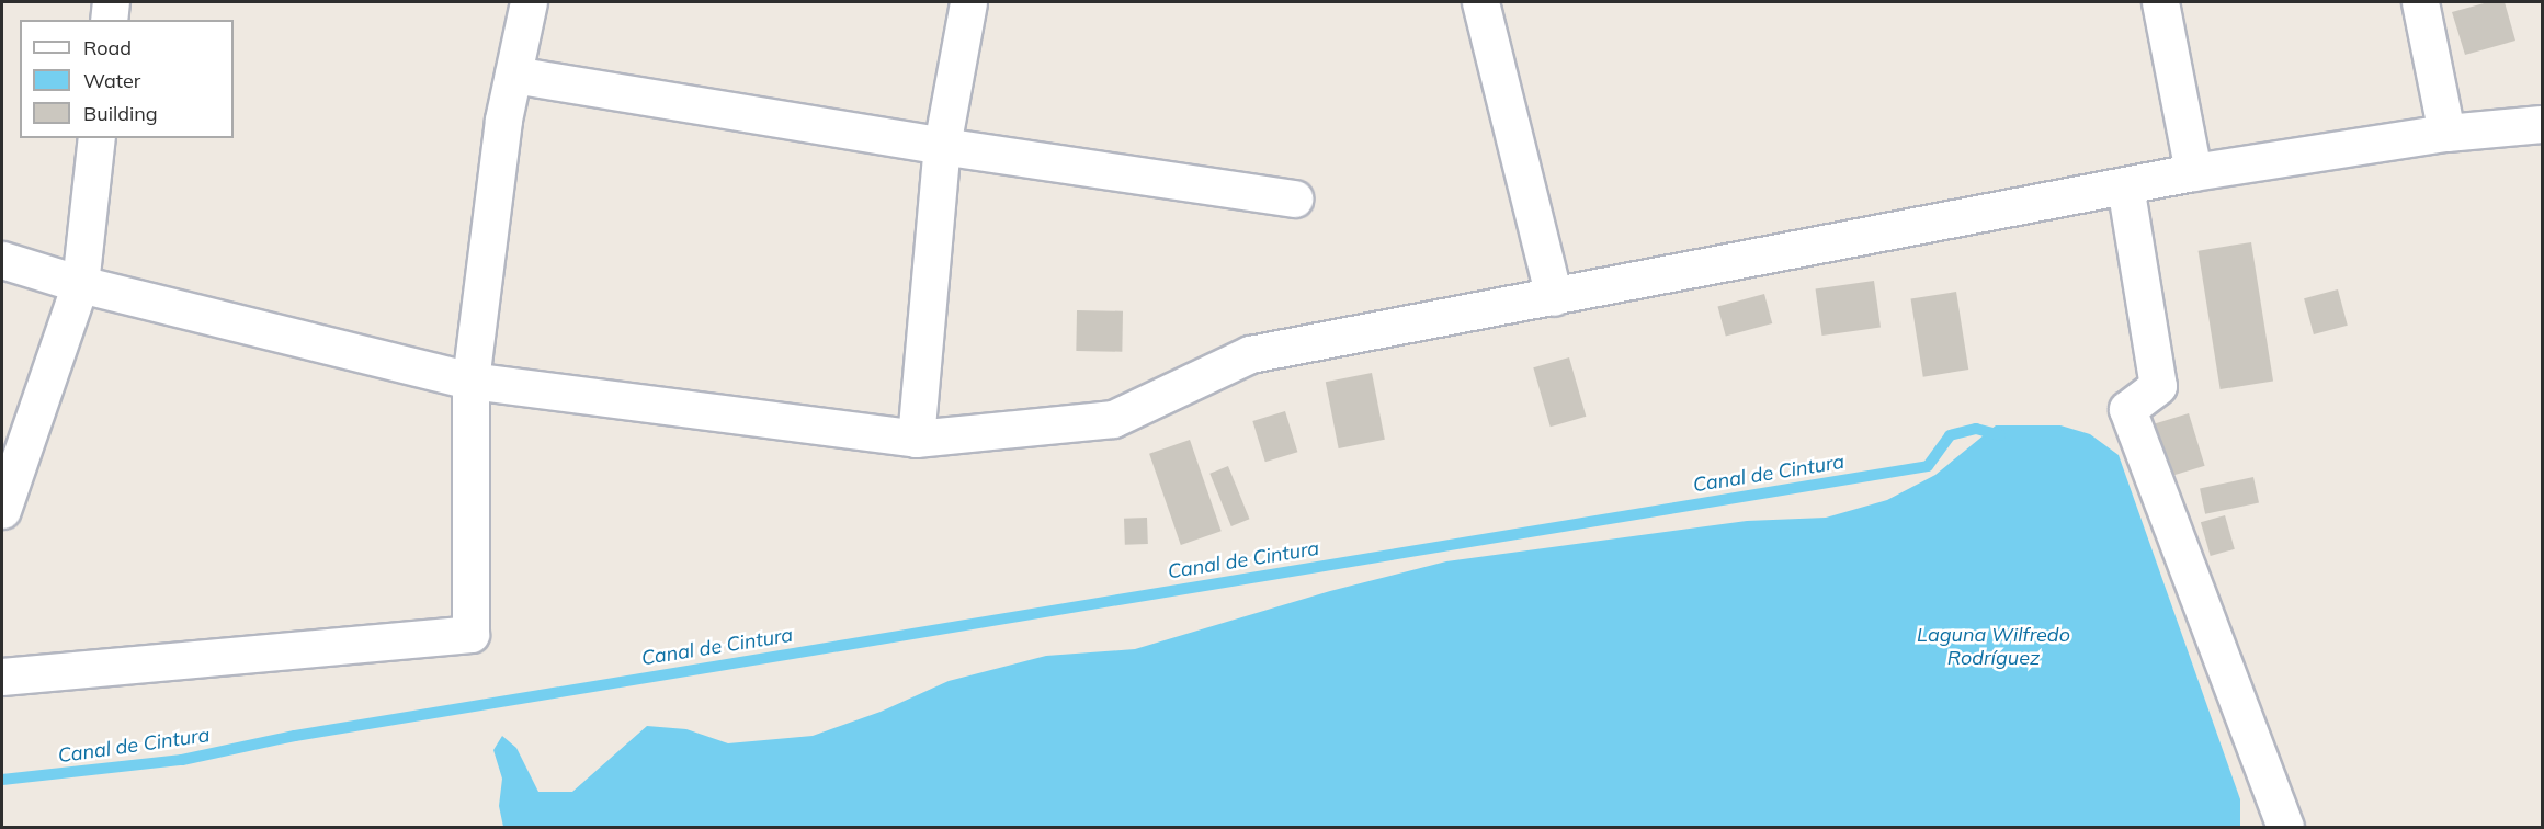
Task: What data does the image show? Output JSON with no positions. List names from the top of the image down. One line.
{"water":["Canal de Cintura","Laguna Wilfredo Rodríguez"],"legend":["Road","Water","Building"]}
